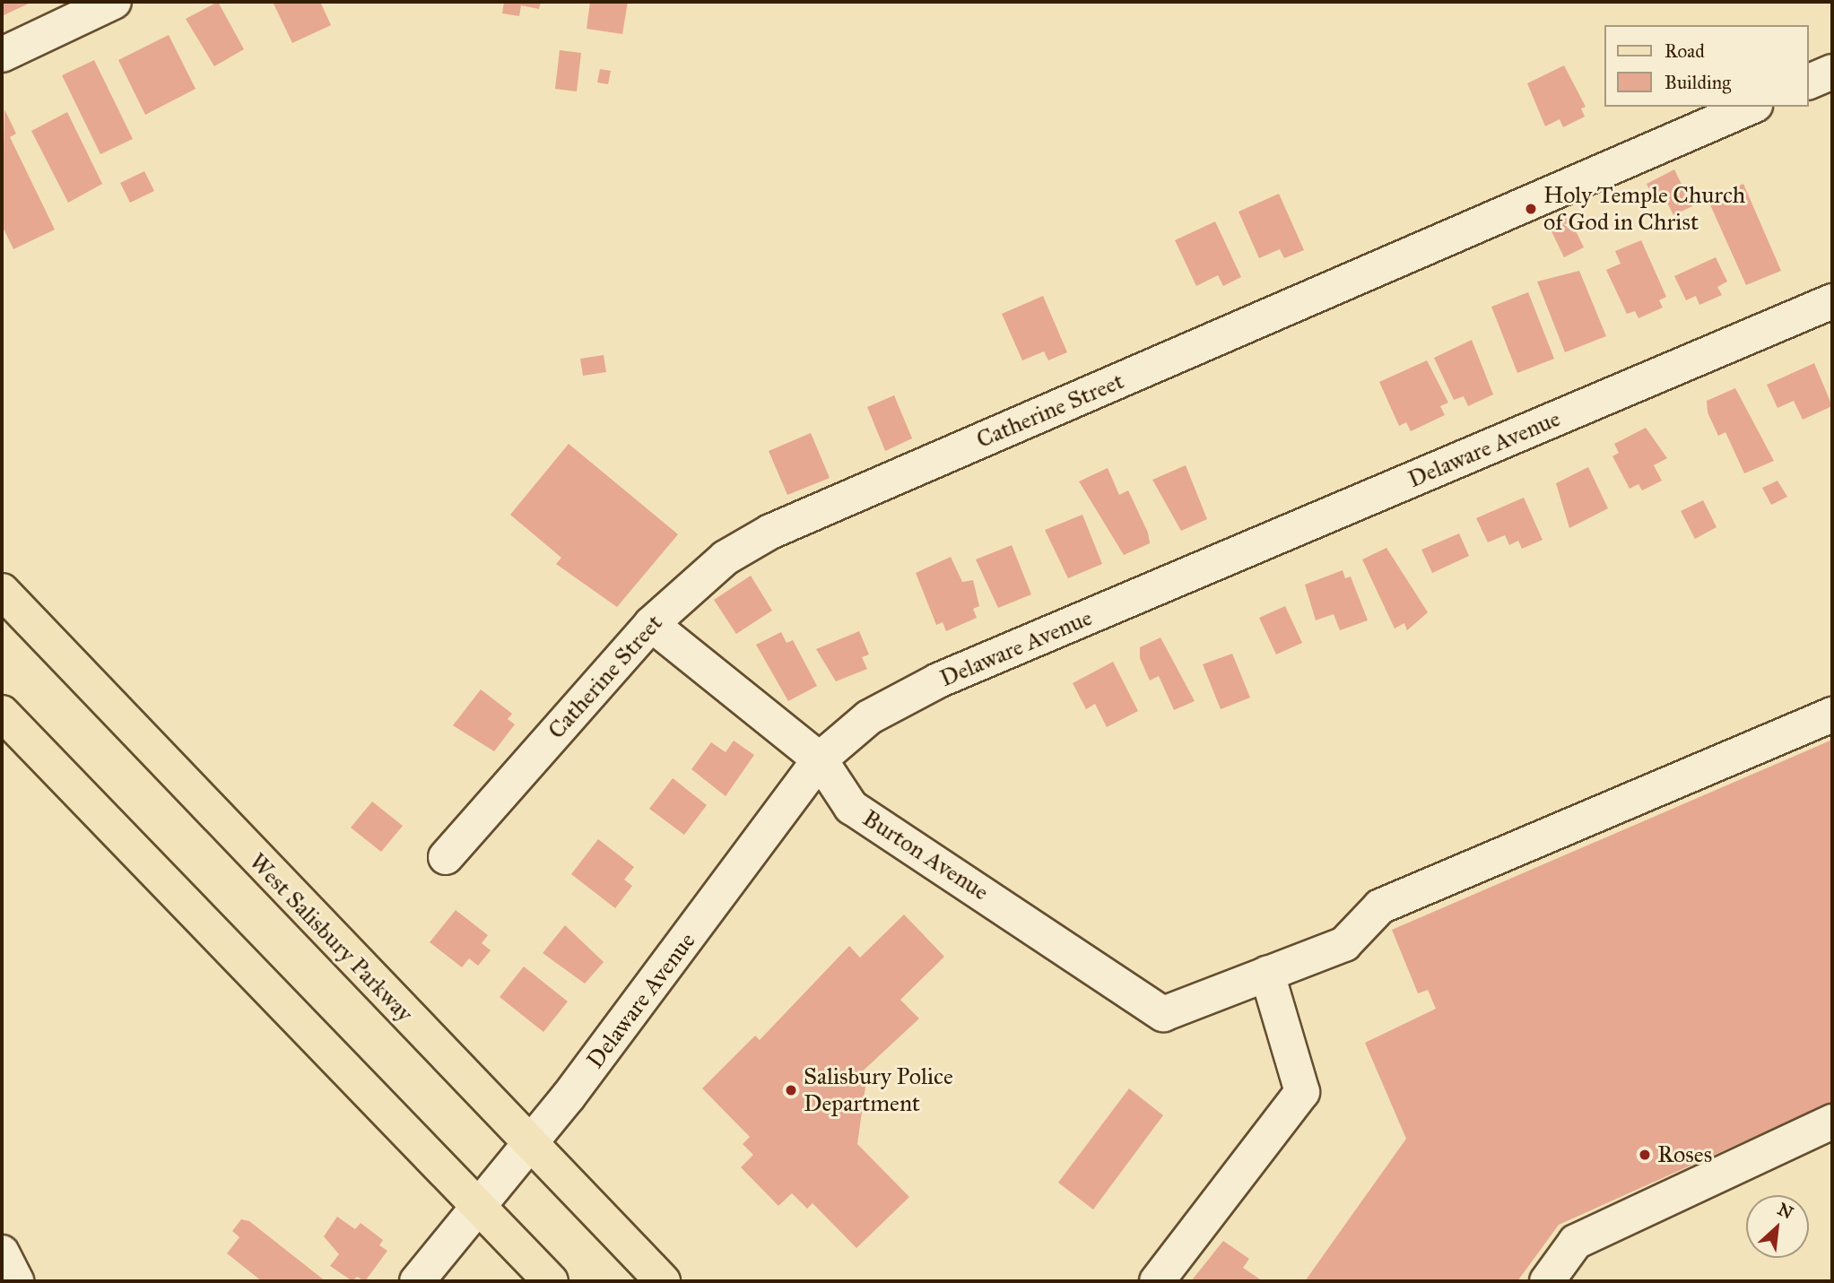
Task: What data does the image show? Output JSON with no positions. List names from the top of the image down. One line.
{"streets":{"main road":["West Salisbury Parkway"],"street":["Catherine Street","Delaware Avenue","Burton Avenue"]},"crossings":[["Catherine Street","Burton Avenue"],["Delaware Avenue","Burton Avenue"],["Delaware Avenue","West Salisbury Parkway"]],"places":["Holy Temple Church of God in Christ","Salisbury Police Department","Roses"],"legend":["Road","Building"],"north":"top right"}
